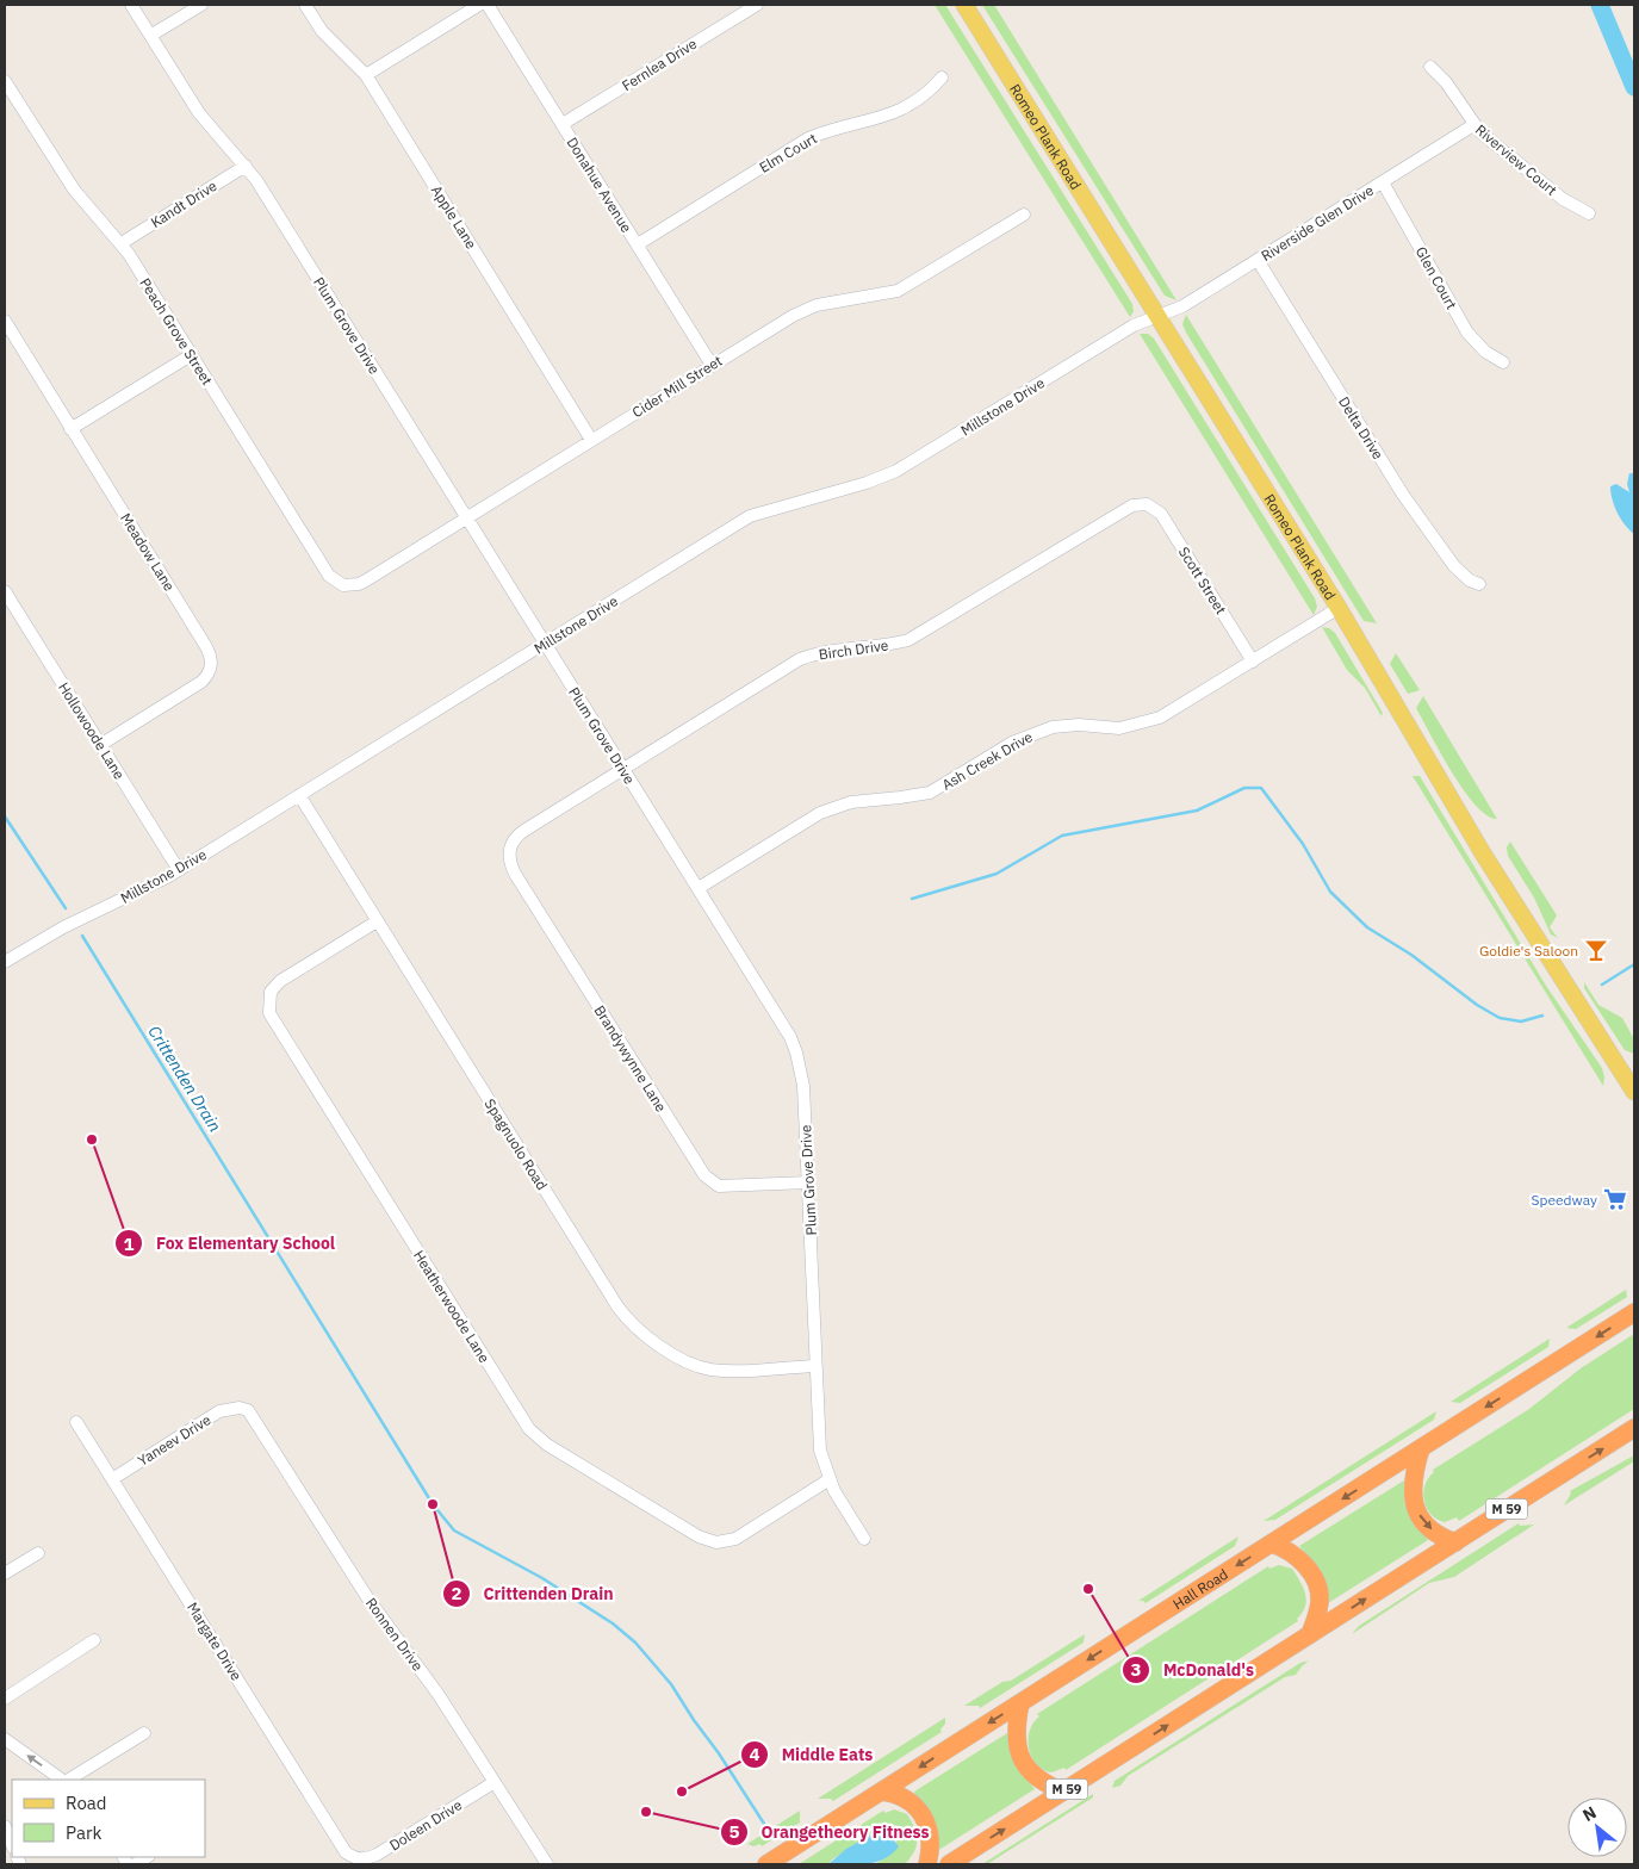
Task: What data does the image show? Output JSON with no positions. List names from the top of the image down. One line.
{"streets":{"highway":["M 59","Hall Road"],"main road":["Romeo Plank Road"],"street":["Fernlea Drive","Elm Court","Riverview Court","Donahue Avenue","Kandt Drive","Apple Lane","Riverside Glen Drive","Glen Court","Plum Grove Drive","Peach Grove Street","Cider Mill Street","Millstone Drive","Delta Drive","Meadow Lane","Scott Street","Birch Drive","Hollowoode Lane","Ash Creek Drive","Brandywynne Lane","Spagnuolo Road","Heatherwoode Lane","Yaneev Drive","Ronnen Drive","Margate Drive","Doleen Drive"]},"crossings":[["Fernlea Drive","Donahue Avenue"],["Romeo Plank Road","Riverside Glen Drive"],["Romeo Plank Road","Millstone Drive"],["Romeo Plank Road","Ash Creek Drive"],["Elm Court","Donahue Avenue"],["Riverview Court","Riverside Glen Drive"],["Donahue Avenue","Cider Mill Street"],["Kandt Drive","Plum Grove Drive"],["Kandt Drive","Peach Grove Street"],["Apple Lane","Cider Mill Street"],["Riverside Glen Drive","Glen Court"],["Riverside Glen Drive","Millstone Drive"],["Riverside Glen Drive","Delta Drive"],["Plum Grove Drive","Cider Mill Street"],["Plum Grove Drive","Millstone Drive"],["Plum Grove Drive","Birch Drive"],["Plum Grove Drive","Ash Creek Drive"],["Plum Grove Drive","Brandywynne Lane"],["Plum Grove Drive","Spagnuolo Road"],["Plum Grove Drive","Heatherwoode Lane"],["Peach Grove Street","Cider Mill Street"],["Millstone Drive","Hollowoode Lane"],["Millstone Drive","Spagnuolo Road"],["Meadow Lane","Hollowoode Lane"],["Scott Street","Birch Drive"],["Scott Street","Ash Creek Drive"],["Birch Drive","Brandywynne Lane"],["Spagnuolo Road","Heatherwoode Lane"],["Yaneev Drive","Ronnen Drive"],["Yaneev Drive","Margate Drive"],["Ronnen Drive","Doleen Drive"],["Margate Drive","Doleen Drive"]],"water":["Crittenden Drain"],"places":{"bar":["Goldie's Saloon"],"other":["Fox Elementary School","Crittenden Drain","McDonald's","Middle Eats","Orangetheory Fitness"],"supermarket":["Speedway"]},"legend":["Road","Park"],"north":"top left"}
